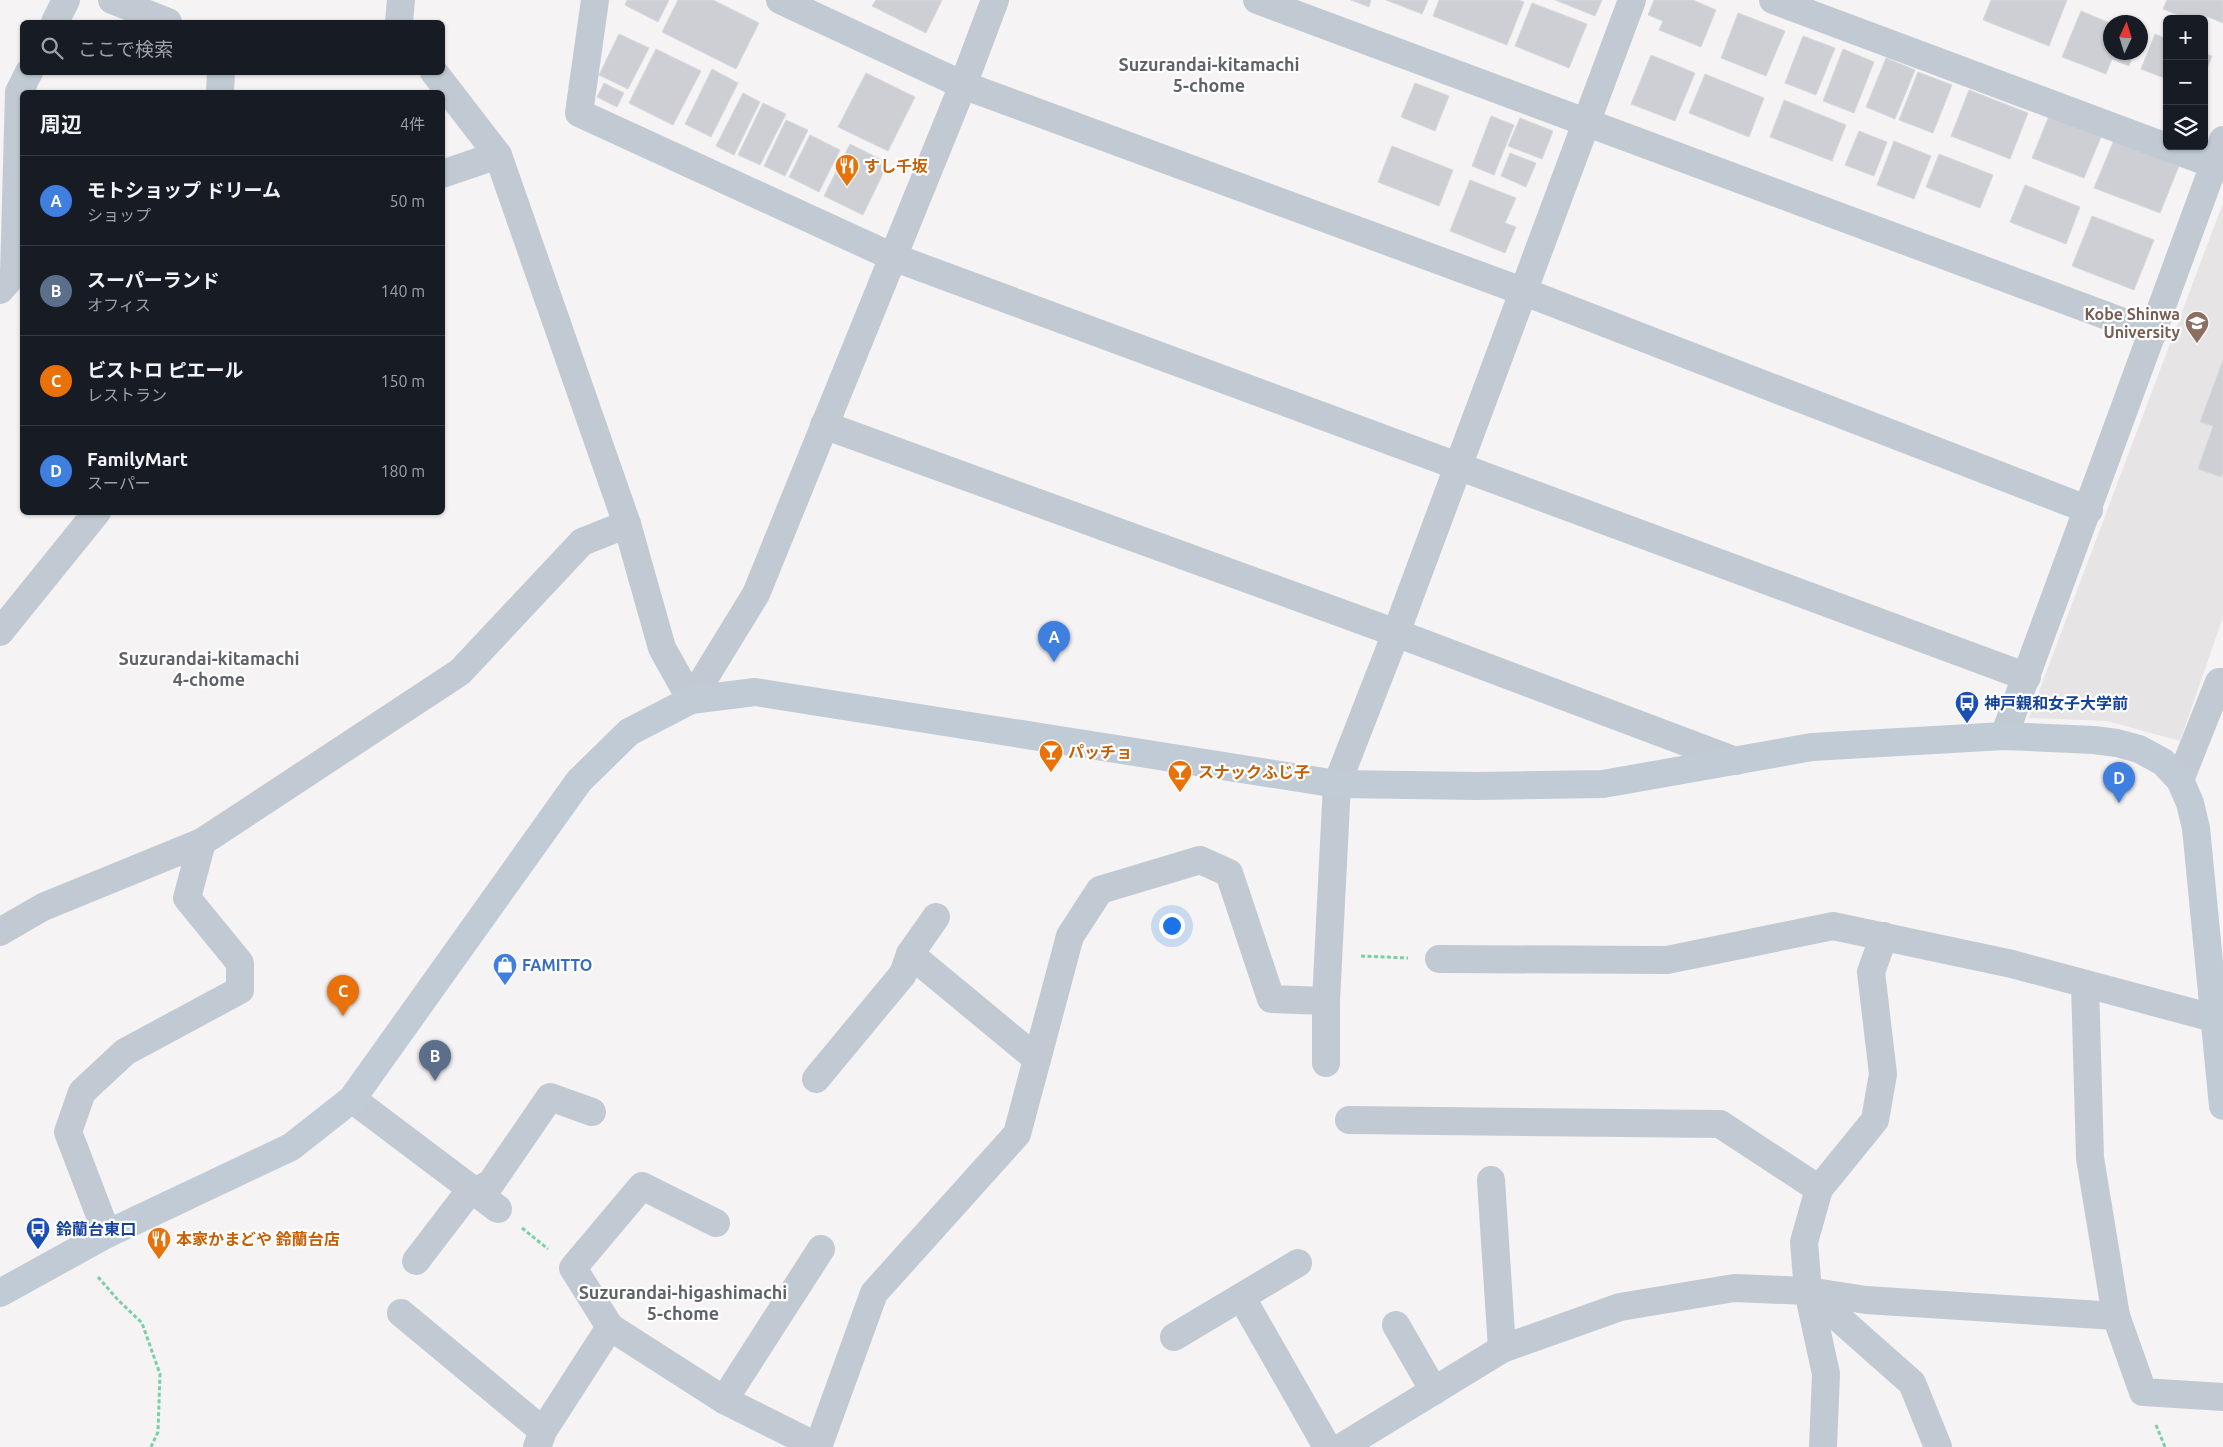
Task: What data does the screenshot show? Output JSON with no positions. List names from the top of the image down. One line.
{"districts":["Suzurandai-kitamachi 5-chome","Suzurandai-kitamachi 4-chome","Suzurandai-higashimachi 5-chome"],"places":{"restaurant":["すし千坂","本家かまどや 鈴蘭台店"],"school or university":["Kobe Shinwa University"],"bus stop":["神戸親和女子大学前","鈴蘭台東口"],"bar":["パッチョ","スナックふじ子"],"shop":["FAMITTO"]},"north":"top","page":{"map_buttons":["+","−"],"search":"ここで検索","heading":["周辺","4件"],"list":[{"mark":"A","name":"モトショップ ドリーム","note":"ショップ","value":"50 m"},{"mark":"B","name":"スーパーランド","note":"オフィス","value":"140 m"},{"mark":"C","name":"ビストロ ピエール","note":"レストラン","value":"150 m"},{"mark":"D","name":"FamilyMart","note":"スーパー","value":"180 m"}],"pins":["A","D","C","B"]}}
